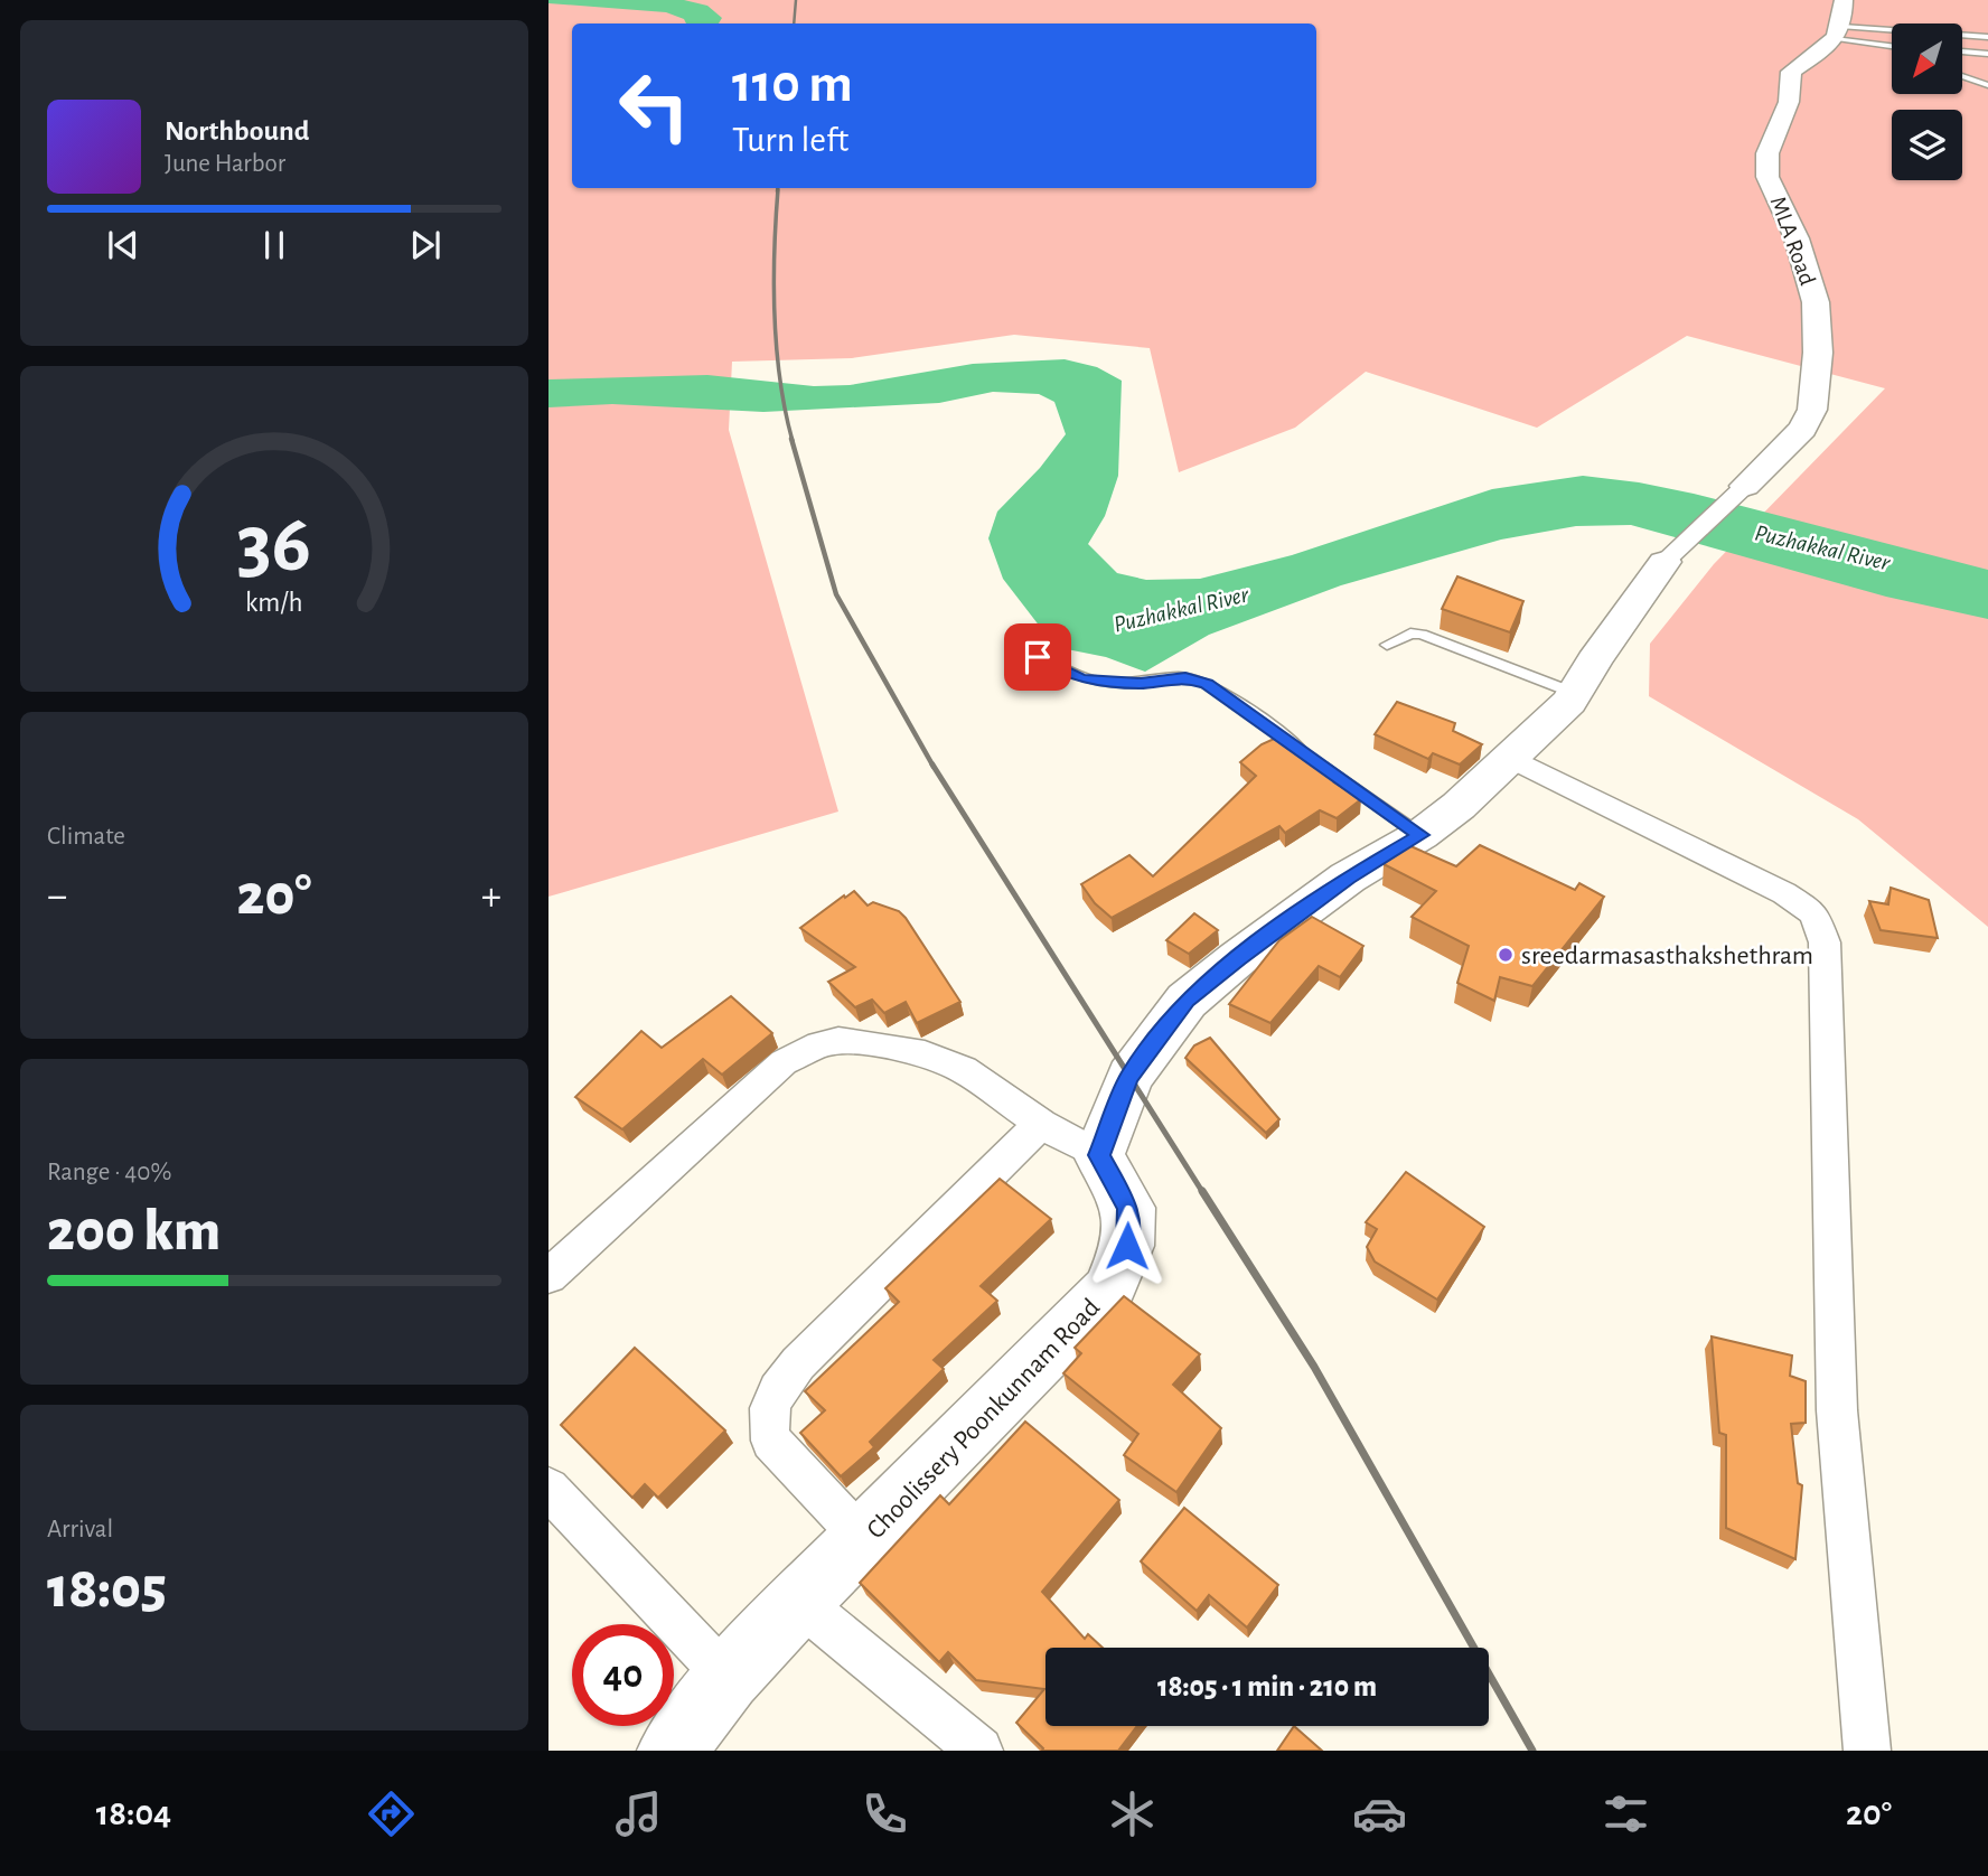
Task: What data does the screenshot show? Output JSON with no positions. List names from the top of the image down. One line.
{"streets":{"street":["MLA Road","Choolissery Poonkunnam Road"]},"water":["Puzhakkal River"],"places":["sreedarmasasthakshethram"],"north":"bottom left","page":{"turn":["110 m","Turn left"],"song":["Northbound","June Harbor"],"tile":["Climate",["Range · 40%","200 km"],["Arrival","18:05"]],"heat":["−","20°","+"],"limit":"40","trip":"18:05 · 1 min · 210 m","tabs":["18:04","20°"],"gauge":["36","km/h"]}}
